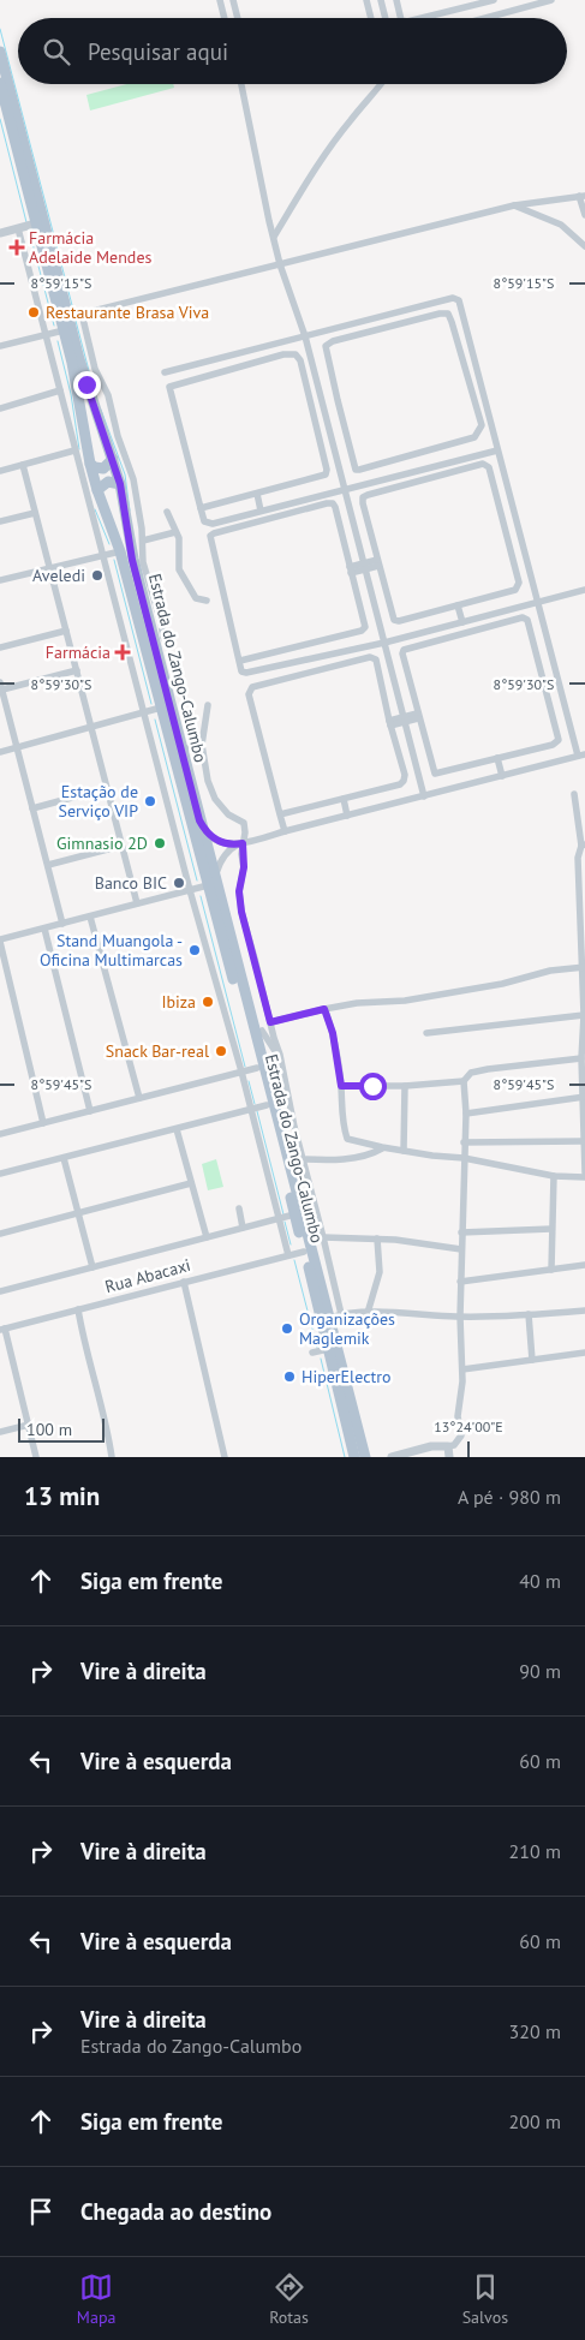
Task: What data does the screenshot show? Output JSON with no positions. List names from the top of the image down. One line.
{"streets":{"main road":["Estrada do Zango-Calumbo"],"street":["Rua Abacaxi"]},"crossings":[["Estrada do Zango-Calumbo","Rua Abacaxi"]],"places":{"health":["Farmácia Adelaide Mendes","Farmácia"],"other":["Restaurante Brasa Viva","Aveledi","Estação de Serviço VIP","Gimnasio 2D","Banco BIC","Stand Muangola - Oficina Multimarcas","Ibiza","Snack Bar-real","Organizações Maglemik","HiperElectro"]},"scale_bar":"100 m","page":{"search":"Pesquisar aqui","scale":"100 m","heading":["13 min","A pé · 980 m"],"list":[["Siga em frente","40 m"],["Vire à direita","90 m"],["Vire à esquerda","60 m"],["Vire à direita","210 m"],["Vire à esquerda","60 m"],["Vire à direita","Estrada do Zango-Calumbo","320 m"],["Siga em frente","200 m"],"Chegada ao destino"],"nav":["Mapa","Rotas","Salvos"]},"coordinates":["8°59'15\"S","8°59'30\"S","8°59'45\"S","13°24'00\"E"]}
